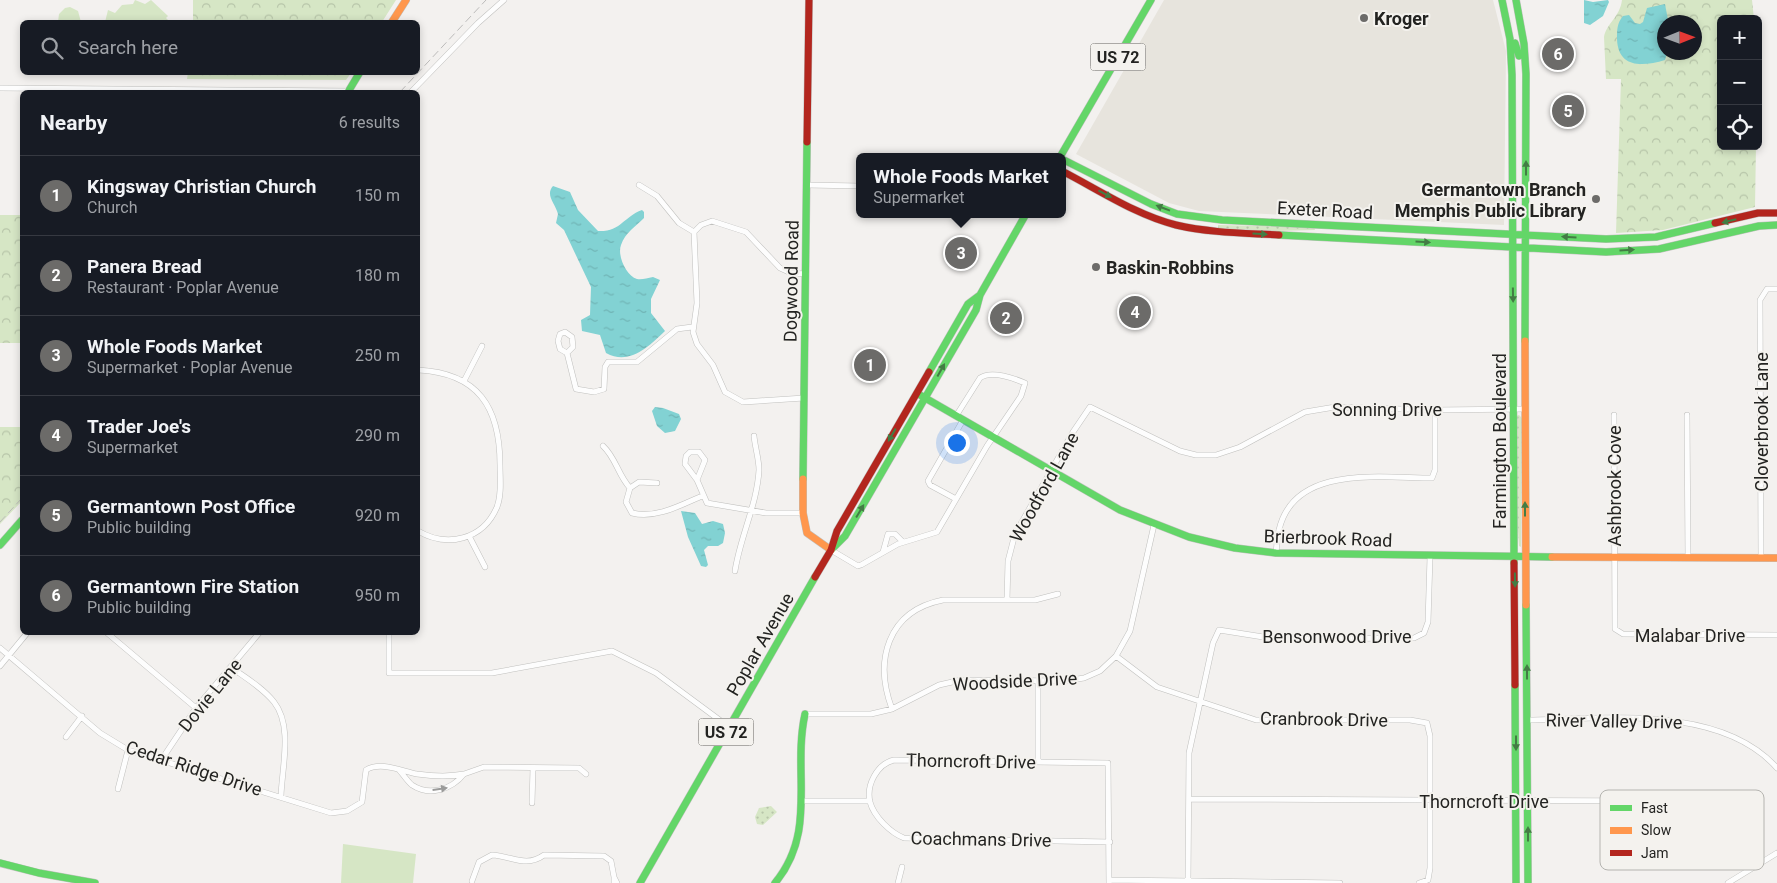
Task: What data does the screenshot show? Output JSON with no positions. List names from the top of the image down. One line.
{"streets":{"street":["US 72","Exeter Road","Dogwood Road","Sonning Drive","Cloverbrook Lane","Farmington Boulevard","Ashbrook Cove","Woodford Lane","Brierbrook Road","Malabar Drive","Bensonwood Drive","Poplar Avenue","Woodside Drive","Dovie Lane","Cranbrook Drive","River Valley Drive","Thorncroft Drive","Cedar Ridge Drive","Coachmans Drive"]},"crossings":[["Exeter Road","Farmington Boulevard"],["Dogwood Road","Poplar Avenue"],["Sonning Drive","Farmington Boulevard"],["Sonning Drive","Woodford Lane"],["Cloverbrook Lane","Brierbrook Road"],["Farmington Boulevard","Brierbrook Road"],["Farmington Boulevard","River Valley Drive"],["Farmington Boulevard","Thorncroft Drive"],["Ashbrook Cove","Brierbrook Road"],["Ashbrook Cove","Malabar Drive"],["Woodford Lane","Brierbrook Road"],["Brierbrook Road","Malabar Drive"],["Brierbrook Road","Bensonwood Drive"],["Brierbrook Road","Poplar Avenue"],["Brierbrook Road","Woodside Drive"],["Bensonwood Drive","Cranbrook Drive"],["Woodside Drive","Cranbrook Drive"],["Dovie Lane","Cedar Ridge Drive"],["Cranbrook Drive","Thorncroft Drive"],["Thorncroft Drive","Coachmans Drive"]],"places":["Kroger","Germantown Branch Memphis Public Library","Baskin-Robbins"],"legend":["Fast","Slow","Jam"],"north":"right","page":{"map_buttons":["+","−"],"search":"Search here","pins":["6","5","3","4","2","1"],"heading":["Nearby","6 results"],"popup":["Whole Foods Market","Supermarket"],"list":[{"mark":"1","name":"Kingsway Christian Church","note":"Church","value":"150 m"},{"mark":"2","name":"Panera Bread","note":"Restaurant · Poplar Avenue","value":"180 m"},{"mark":"3","name":"Whole Foods Market","note":"Supermarket · Poplar Avenue","value":"250 m"},{"mark":"4","name":"Trader Joe's","note":"Supermarket","value":"290 m"},{"mark":"5","name":"Germantown Post Office","note":"Public building","value":"920 m"},{"mark":"6","name":"Germantown Fire Station","note":"Public building","value":"950 m"}]}}
